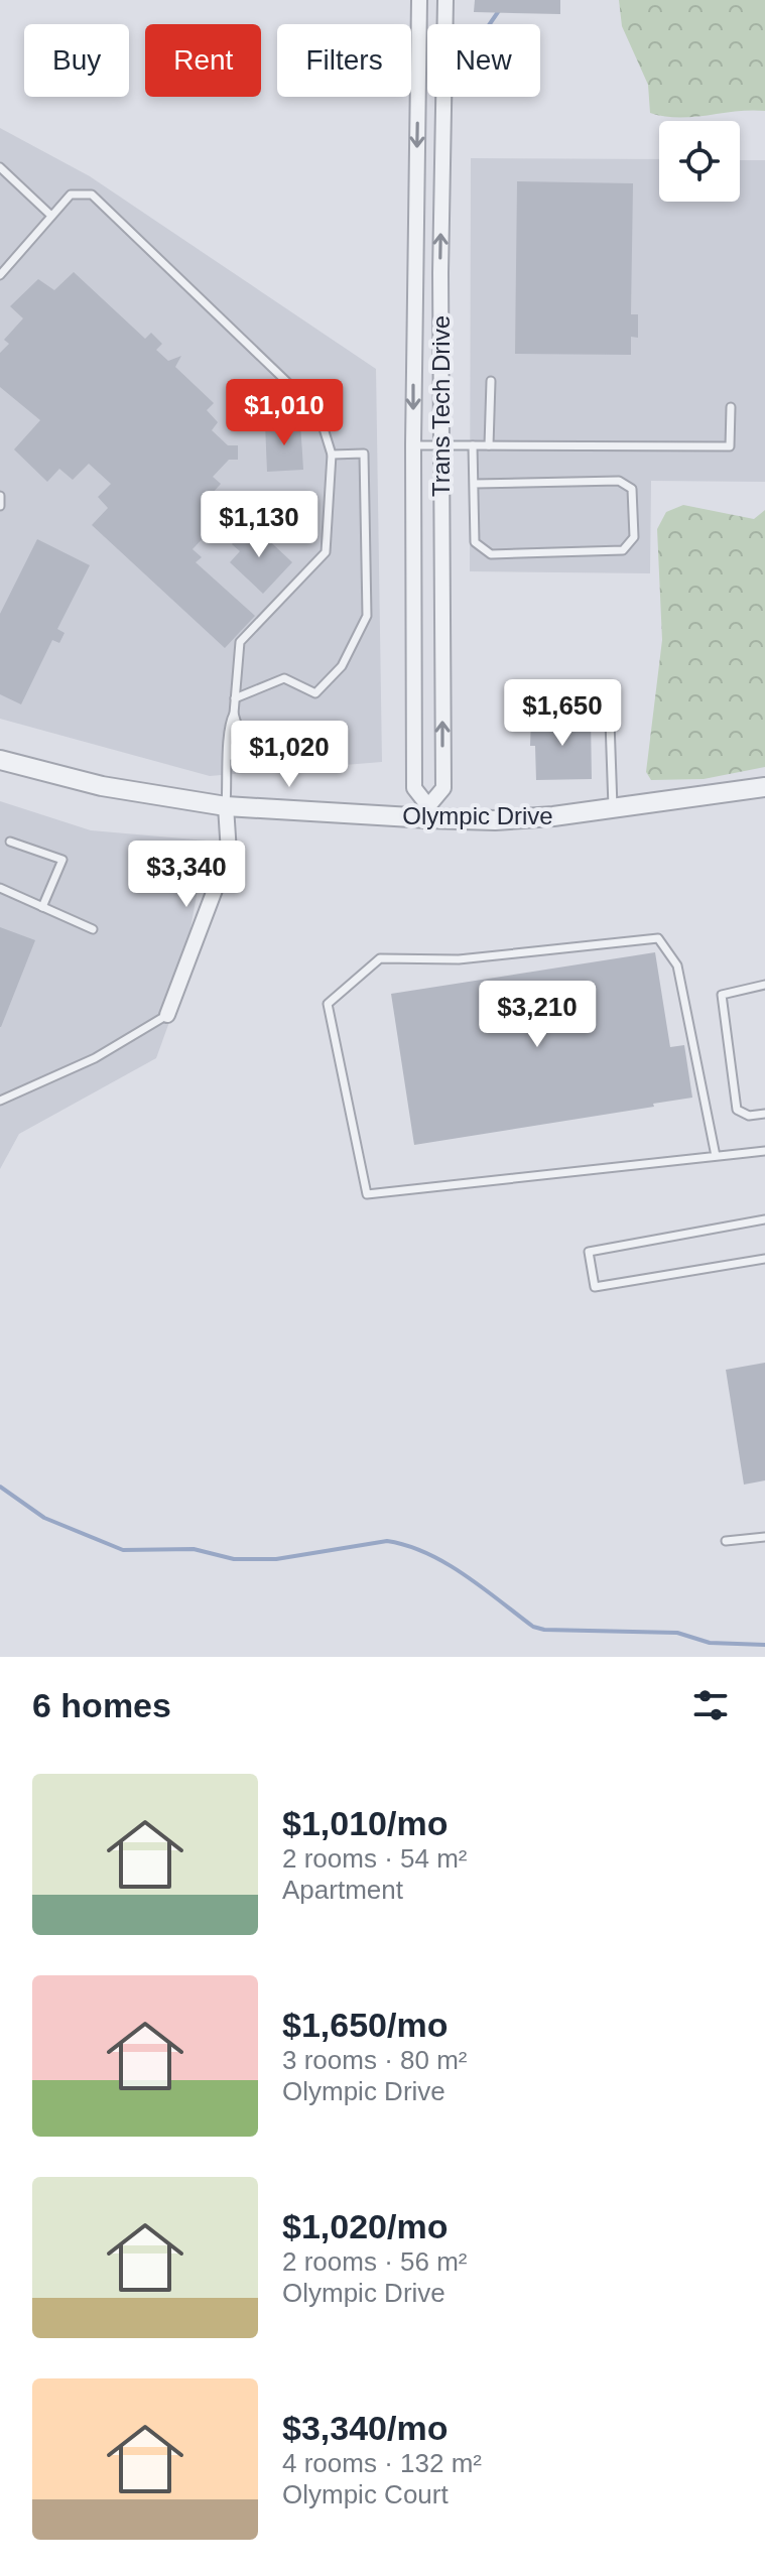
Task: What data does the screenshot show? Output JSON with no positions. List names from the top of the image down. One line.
{"streets":{"street":["Trans Tech Drive","Olympic Drive"]},"crossings":[["Trans Tech Drive","Olympic Drive"]],"page":{"chip":["Buy","Rent","Filters","New"],"price":["$1,010","$1,130","$1,650","$1,020","$3,340","$3,210"],"heading":"6 homes","list":[{"name":"$1,010/mo","note":"2 rooms · 54 m² · Apartment"},{"name":"$1,650/mo","note":"3 rooms · 80 m² · Olympic Drive"},{"name":"$1,020/mo","note":"2 rooms · 56 m² · Olympic Drive"},{"name":"$3,340/mo","note":"4 rooms · 132 m² · Olympic Court"}]}}
